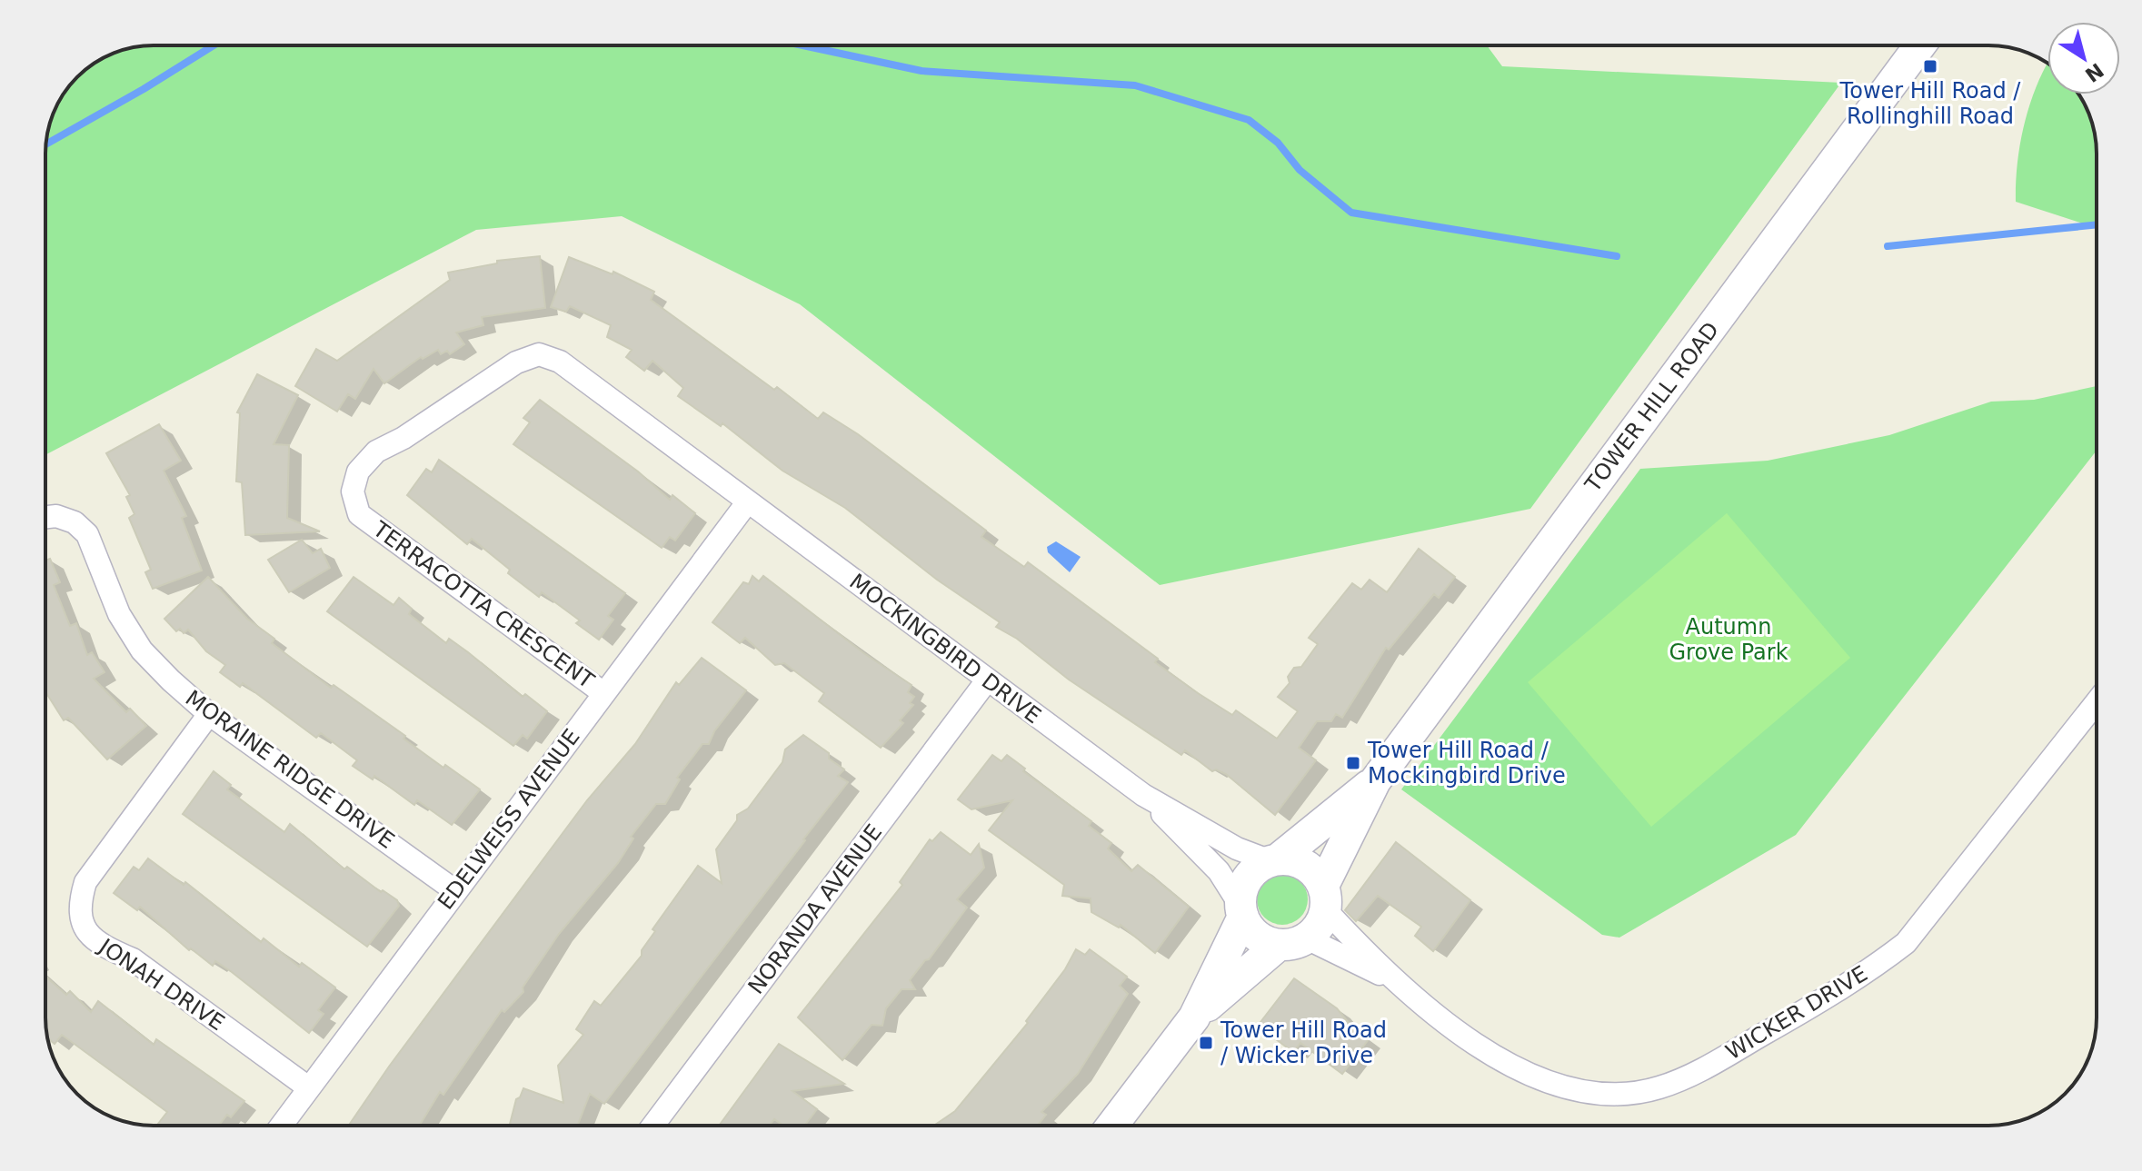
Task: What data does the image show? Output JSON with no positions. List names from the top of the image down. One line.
{"streets":{"street":["TOWER HILL ROAD","TERRACOTTA CRESCENT","MOCKINGBIRD DRIVE","MORAINE RIDGE DRIVE","EDELWEISS AVENUE","NORANDA AVENUE","JONAH DRIVE","WICKER DRIVE"]},"crossings":[["TOWER HILL ROAD","MOCKINGBIRD DRIVE"],["TOWER HILL ROAD","WICKER DRIVE"],["TERRACOTTA CRESCENT","MOCKINGBIRD DRIVE"],["TERRACOTTA CRESCENT","EDELWEISS AVENUE"],["MOCKINGBIRD DRIVE","EDELWEISS AVENUE"],["MOCKINGBIRD DRIVE","NORANDA AVENUE"],["MOCKINGBIRD DRIVE","WICKER DRIVE"],["MORAINE RIDGE DRIVE","EDELWEISS AVENUE"],["MORAINE RIDGE DRIVE","JONAH DRIVE"],["EDELWEISS AVENUE","JONAH DRIVE"]],"parks":["Autumn Grove Park"],"places":{"transit":["Tower Hill Road / Rollinghill Road","Tower Hill Road / Mockingbird Drive","Tower Hill Road / Wicker Drive"]},"north":"bottom right"}
